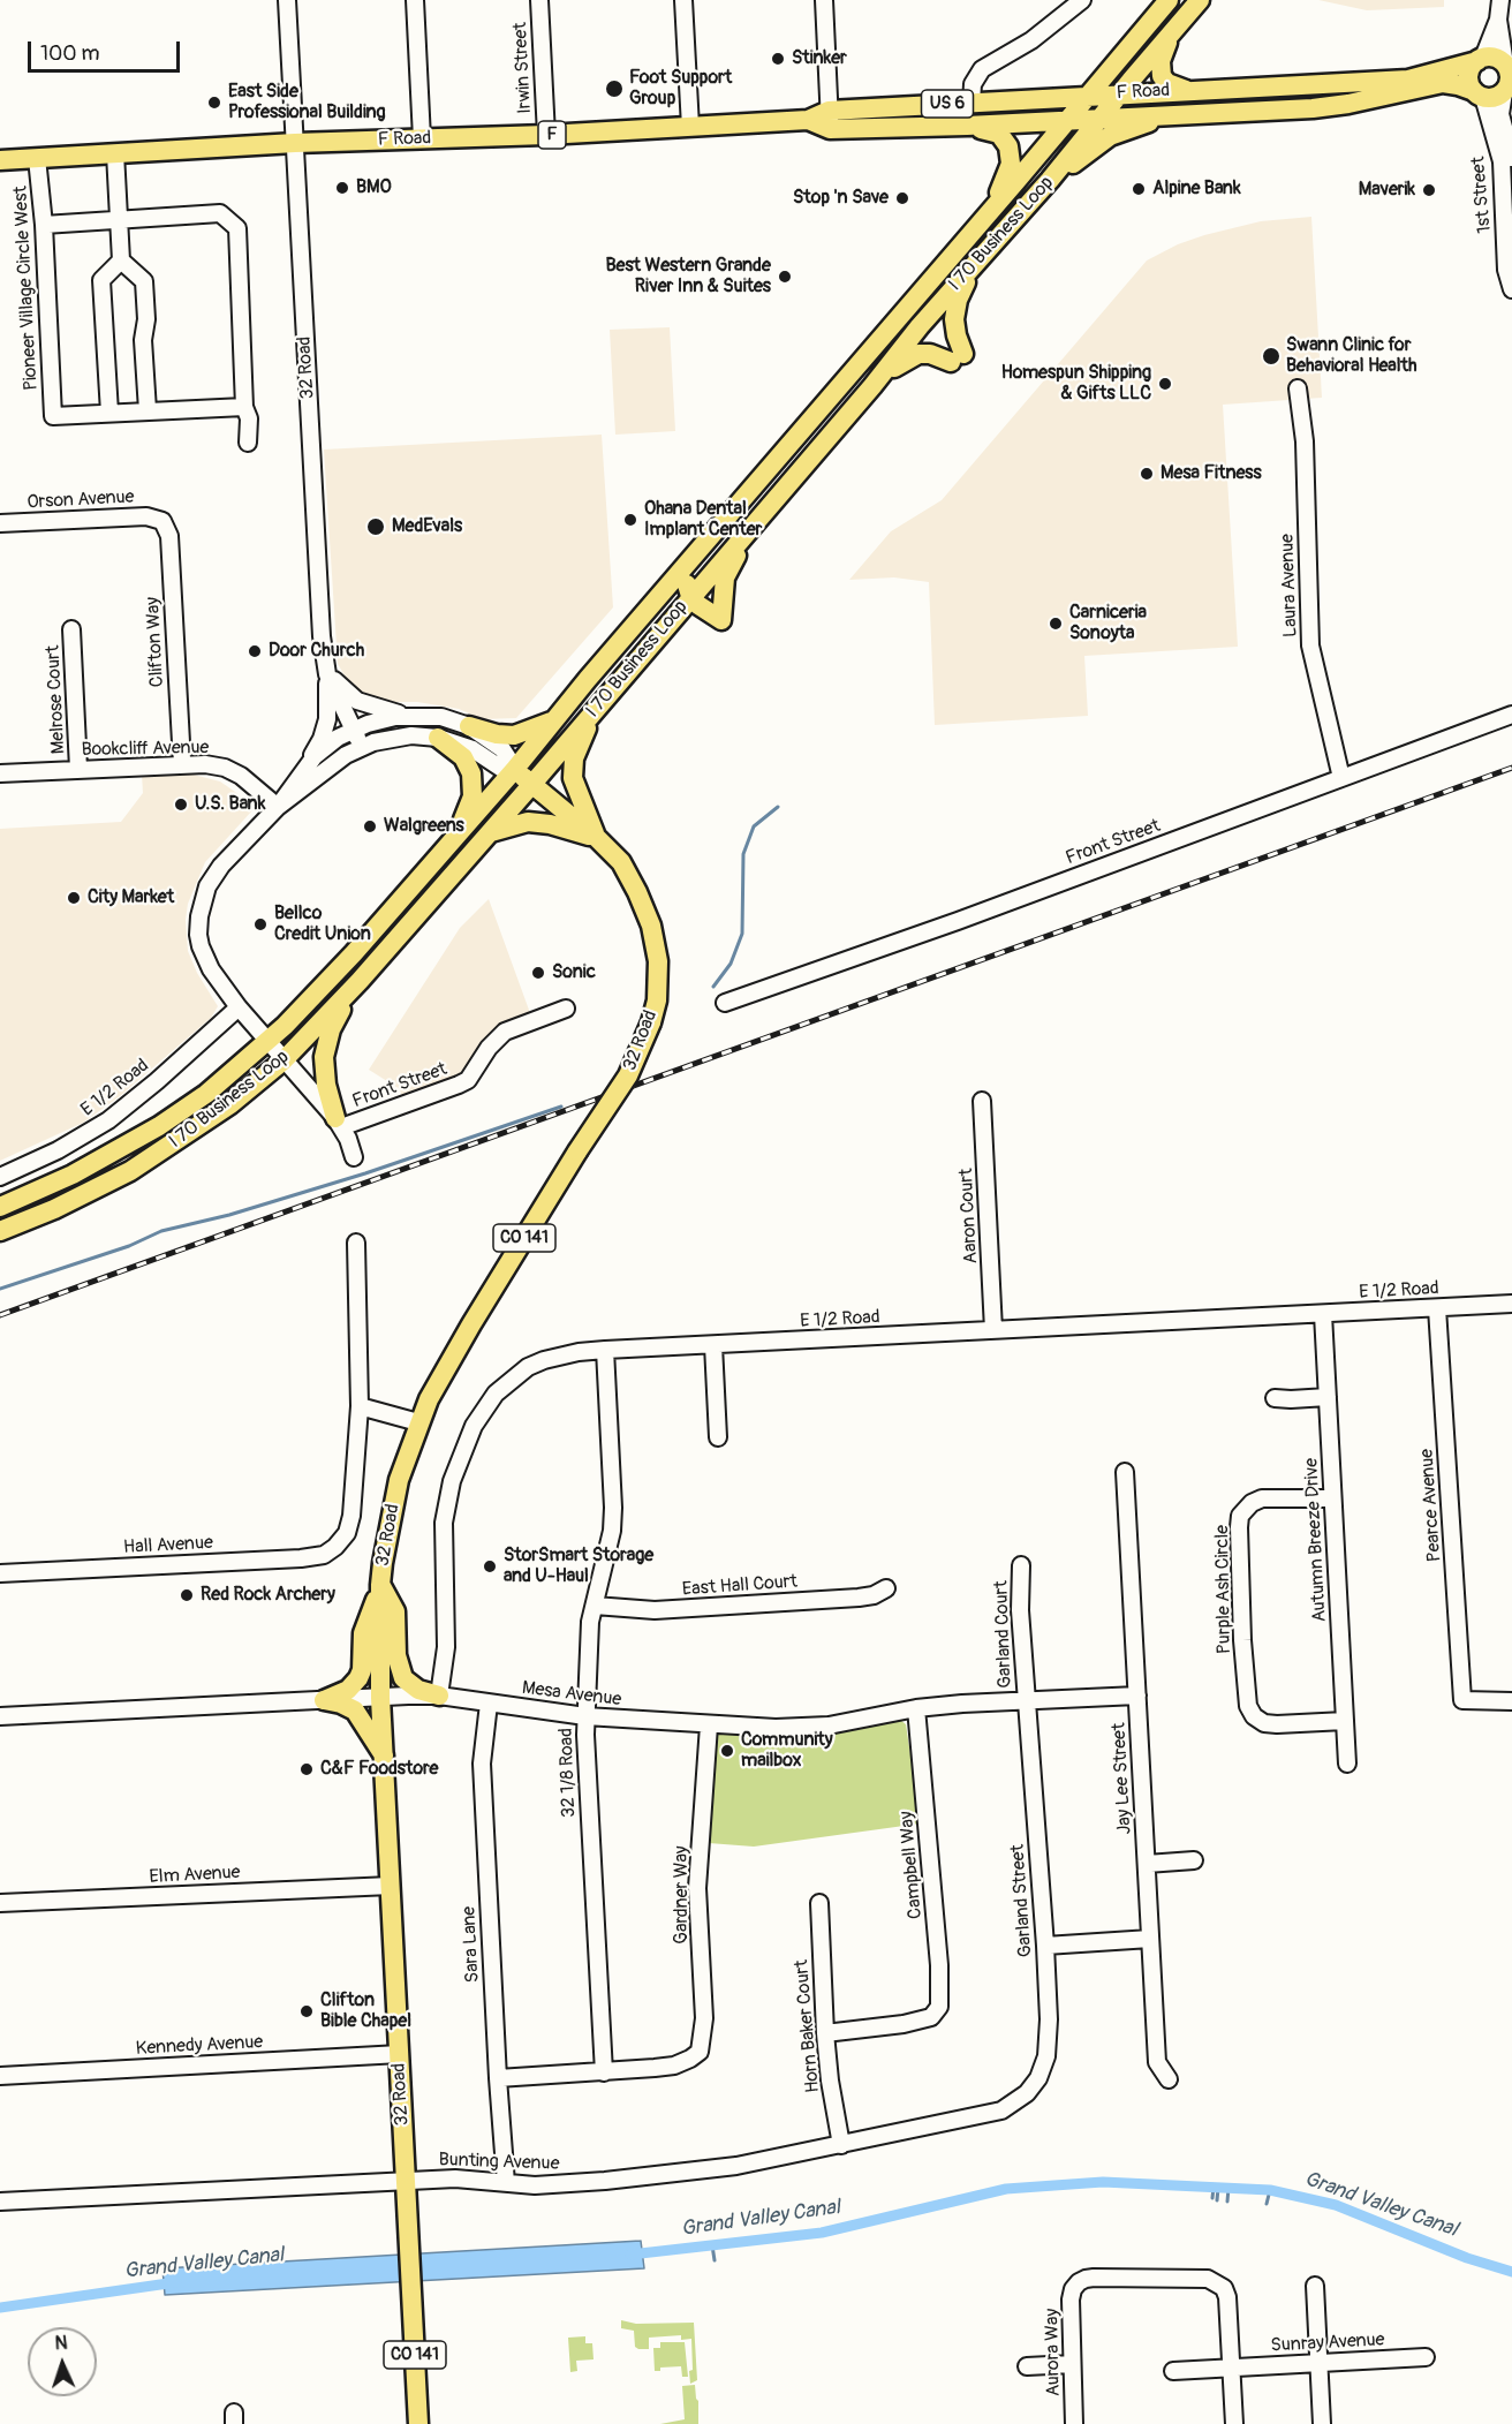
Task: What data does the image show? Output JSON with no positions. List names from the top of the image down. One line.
{"streets":{"main road":["F Road","US 6","F","I 70 Business Loop","32 Road","CO 141"],"street":["Irwin Street","1st Street","Pioneer Village Circle West","Orson Avenue","Laura Avenue","Clifton Way","Melrose Court","Bookcliff Avenue","Front Street","E 1/2 Road","Aaron Court","Pearce Avenue","Autumn Breeze Drive","Hall Avenue","East Hall Court","Purple Ash Circle","Garland Court","Mesa Avenue","32 1/8 Road","Jay Lee Street","Campbell Way","Elm Avenue","Gardner Way","Garland Street","Sara Lane","Horn Baker Court","Kennedy Avenue","Bunting Avenue","Sunray Avenue","Aurora Way"]},"crossings":[["Irwin Street","F Road"],["F Road","US 6"],["F Road","1st Street"],["F Road","I 70 Business Loop"],["F Road","Pioneer Village Circle West"],["F Road","32 Road"],["US 6","1st Street"],["US 6","I 70 Business Loop"],["I 70 Business Loop","32 Road"],["32 Road","Bookcliff Avenue"],["32 Road","Front Street"],["32 Road","E 1/2 Road"],["32 Road","Hall Avenue"],["32 Road","Mesa Avenue"],["32 Road","Elm Avenue"],["32 Road","Kennedy Avenue"],["32 Road","Bunting Avenue"],["Orson Avenue","Clifton Way"],["Laura Avenue","Front Street"],["Clifton Way","Bookcliff Avenue"],["Melrose Court","Bookcliff Avenue"],["E 1/2 Road","Aaron Court"],["E 1/2 Road","Pearce Avenue"],["E 1/2 Road","Autumn Breeze Drive"],["E 1/2 Road","Mesa Avenue"],["E 1/2 Road","32 1/8 Road"],["Autumn Breeze Drive","Purple Ash Circle"],["East Hall Court","32 1/8 Road"],["Garland Court","Mesa Avenue"],["Garland Court","Garland Street"],["Mesa Avenue","32 1/8 Road"],["Mesa Avenue","Jay Lee Street"],["Mesa Avenue","Campbell Way"],["Mesa Avenue","Gardner Way"],["Mesa Avenue","Garland Street"],["Mesa Avenue","Sara Lane"],["32 1/8 Road","Gardner Way"],["Campbell Way","Horn Baker Court"],["Garland Street","Bunting Avenue"],["Sara Lane","Bunting Avenue"],["Horn Baker Court","Bunting Avenue"],["Sunray Avenue","Aurora Way"]],"water":["Grand Valley Canal"],"places":["Stinker","Foot Support Group","East Side Professional Building","BMO","Alpine Bank","Maverik","Stop 'n Save","Best Western Grande River Inn & Suites","Swann Clinic for Behavioral Health","Homespun Shipping & Gifts LLC","Mesa Fitness","Ohana Dental Implant Center","MedEvals","Carniceria Sonoyta","Door Church","U.S. Bank","Walgreens","City Market","Bellco Credit Union","Sonic","StorSmart Storage and U-Haul","Red Rock Archery","Community mailbox","C&F Foodstore","Clifton Bible Chapel"],"scale_bar":"100 m","north":"top"}
